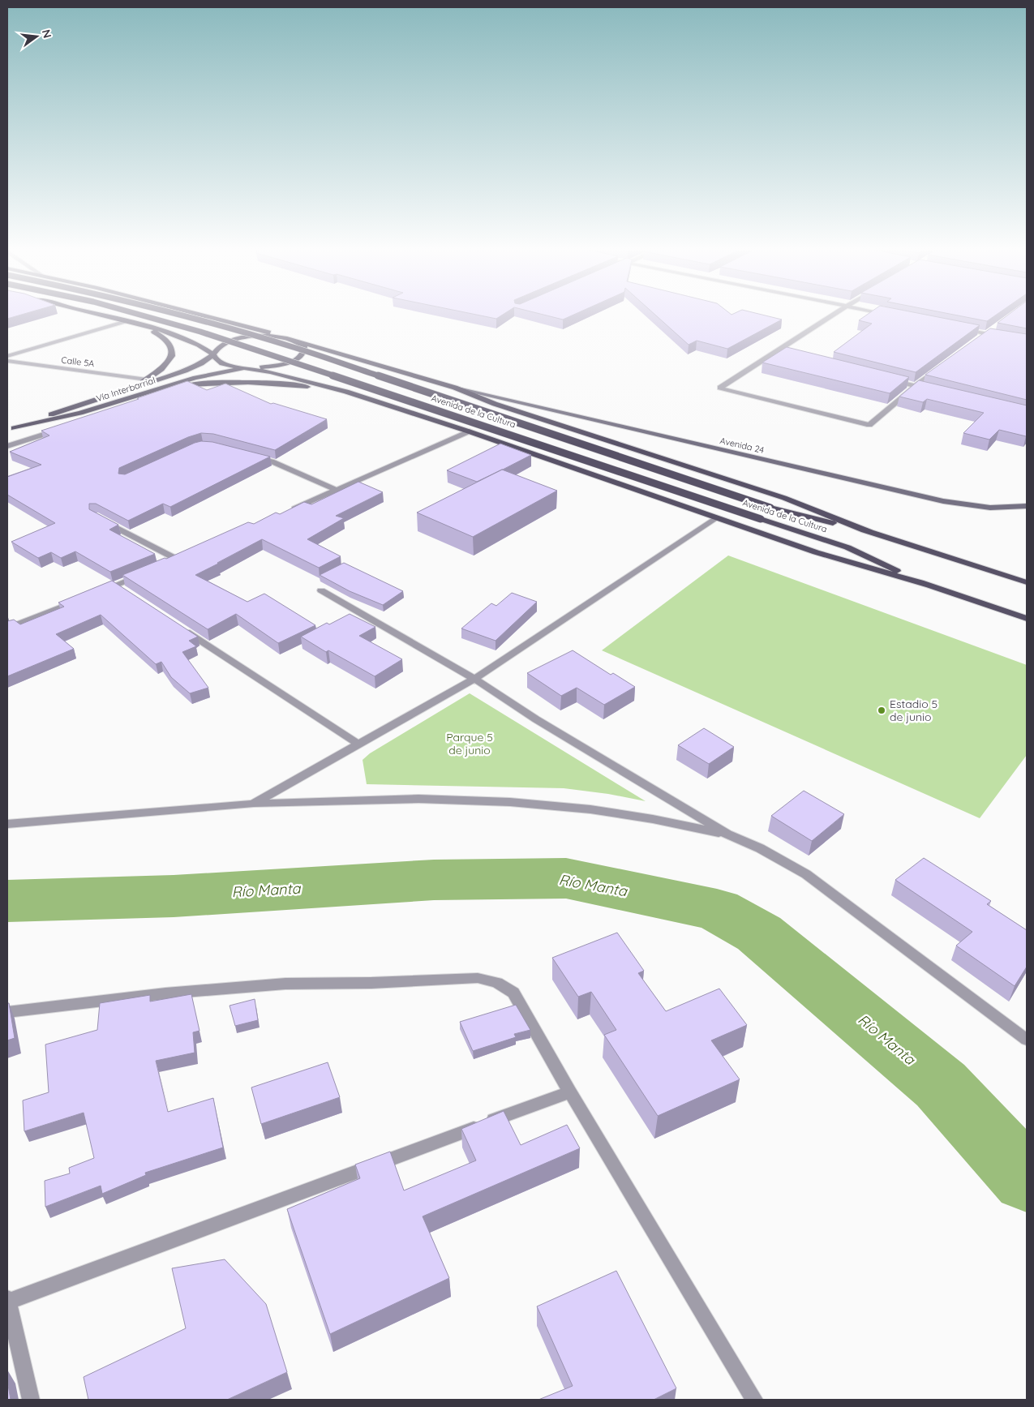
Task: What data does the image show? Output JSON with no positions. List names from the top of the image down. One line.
{"streets":{"main road":["Vía Interbarrial","Avenida de la Cultura","Avenida 24"],"street":["Calle 5A"]},"crossings":[["Vía Interbarrial","Avenida de la Cultura"],["Avenida de la Cultura","Avenida 24"]],"water":["Río Manta"],"parks":["Parque 5 de junio"],"places":["Estadio 5 de junio"],"north":"right"}
